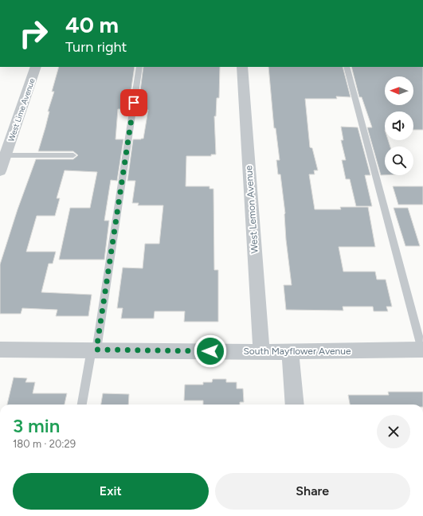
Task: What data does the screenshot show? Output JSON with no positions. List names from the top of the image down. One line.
{"streets":{"street":["West Lime Avenue","West Lemon Avenue","South Mayflower Avenue"]},"crossings":[["West Lemon Avenue","South Mayflower Avenue"]],"north":"left","page":{"turn":["40 m","Turn right"],"heading":["3 min","180 m · 20:29"],"buttons":["Exit","Share"]}}
